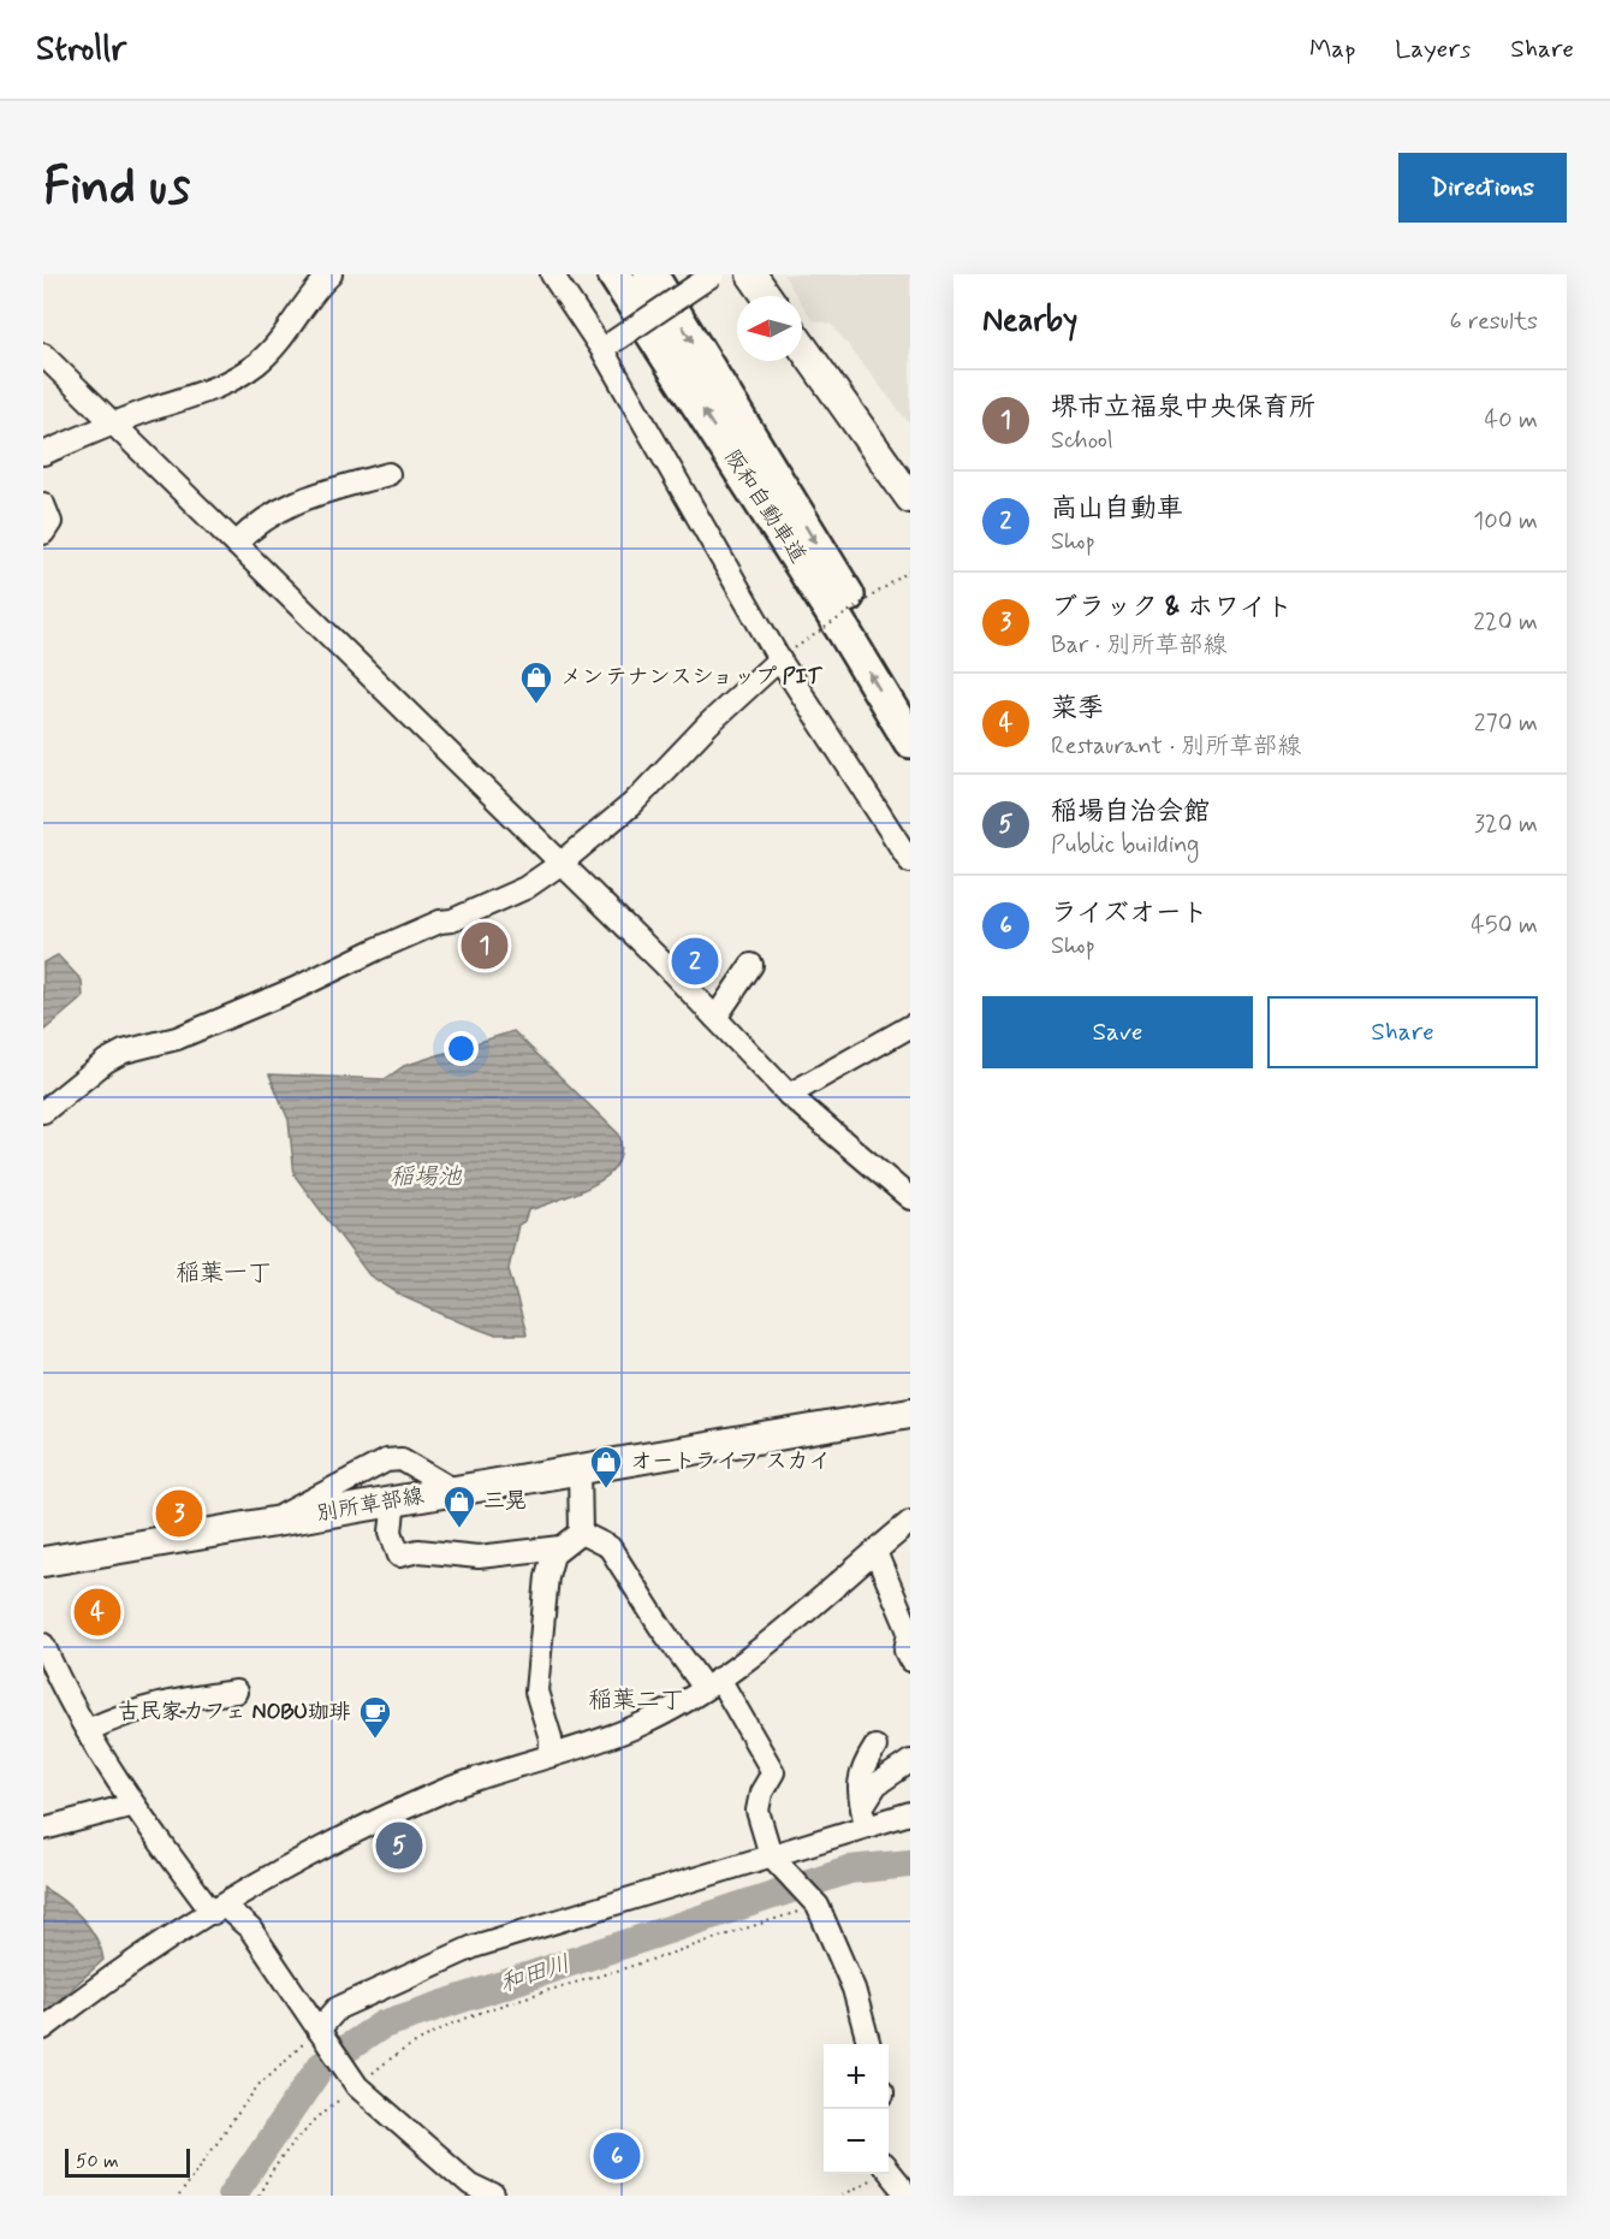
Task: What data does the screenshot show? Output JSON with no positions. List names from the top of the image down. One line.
{"streets":{"highway":["阪和自動車道"],"main road":["別所草部線"]},"districts":["稲葉一丁","稲葉二丁"],"water":["稲場池","和田川"],"places":{"shop":["メンテナンスショップ PIT","オートライフ スカイ","三晃"],"cafe":["古民家カフェ NOBU珈琲"]},"scale_bar":"50 m","north":"left","page":{"header":"Strollr","nav":["Map","Layers","Share"],"buttons":["Directions",["Save","Share"]],"title":"Find us","heading":["Nearby","6 results"],"list":[{"mark":"1","name":"堺市立福泉中央保育所","note":"School","value":"40 m"},{"mark":"2","name":"高山自動車","note":"Shop","value":"100 m"},{"mark":"3","name":"ブラック & ホワイト","note":"Bar · 別所草部線","value":"220 m"},{"mark":"4","name":"菜季","note":"Restaurant · 別所草部線","value":"270 m"},{"mark":"5","name":"稲場自治会館","note":"Public building","value":"320 m"},{"mark":"6","name":"ライズオート","note":"Shop","value":"450 m"}],"pins":["1","2","3","4","5","6"],"map_buttons":["+","−"],"scale":"50 m"}}
